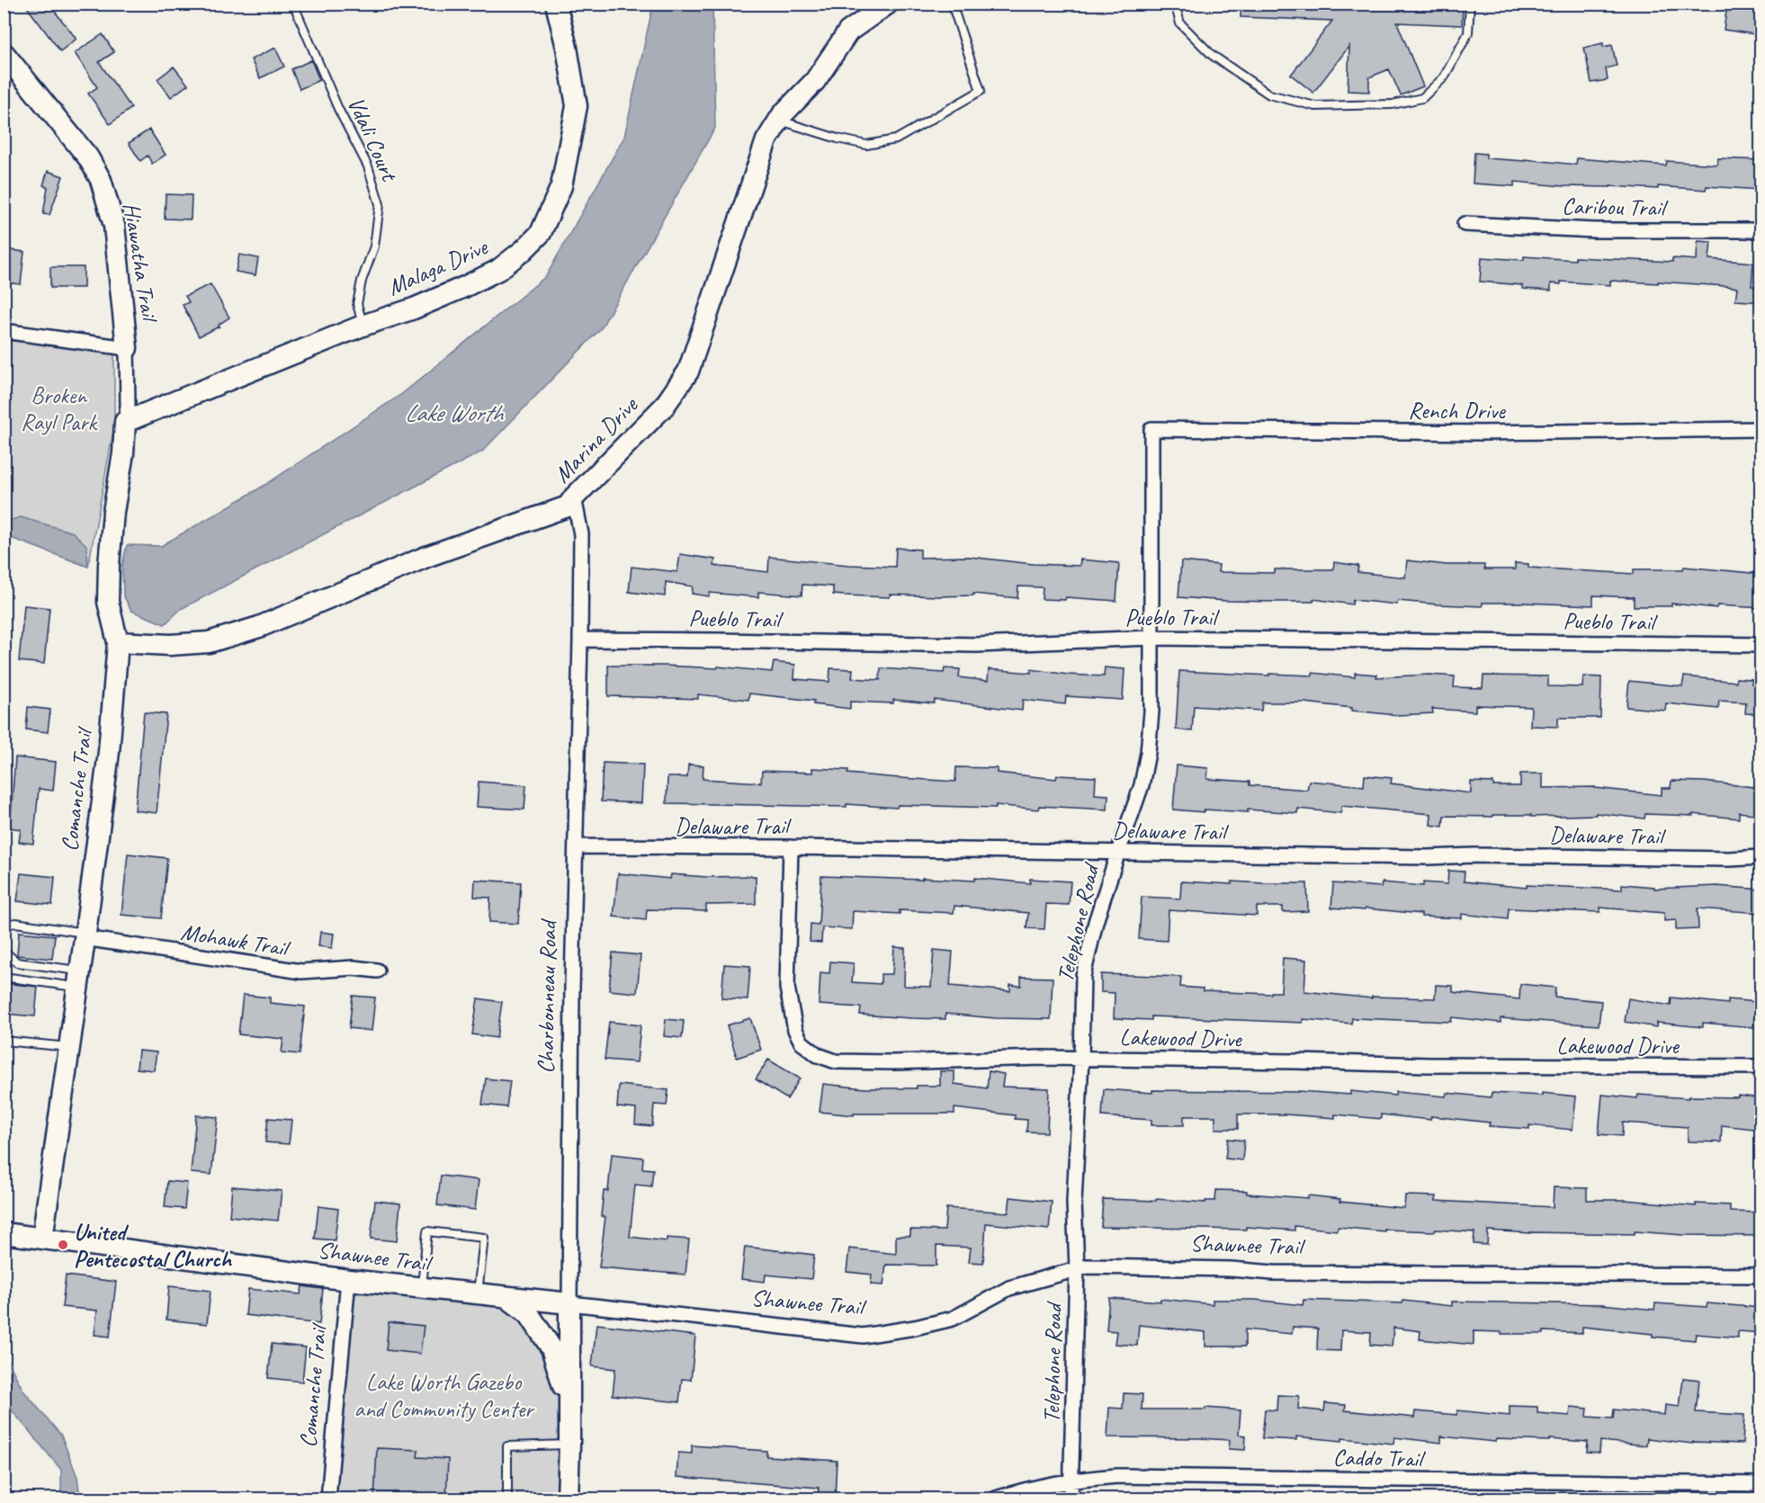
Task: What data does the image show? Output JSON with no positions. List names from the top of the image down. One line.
{"streets":{"street":["Caribou Trail","Hiawatha Trail","Malaga Drive","Rench Drive","Marina Drive","Pueblo Trail","Comanche Trail","Delaware Trail","Telephone Road","Mohawk Trail","Charbonneau Road","Lakewood Drive","Shawnee Trail","Caddo Trail"],"lane":["Vdali Court"]},"crossings":[["Vdali Court","Malaga Drive"],["Hiawatha Trail","Comanche Trail"],["Malaga Drive","Comanche Trail"],["Rench Drive","Telephone Road"],["Marina Drive","Comanche Trail"],["Marina Drive","Charbonneau Road"],["Pueblo Trail","Telephone Road"],["Pueblo Trail","Charbonneau Road"],["Comanche Trail","Mohawk Trail"],["Comanche Trail","Shawnee Trail"],["Delaware Trail","Telephone Road"],["Delaware Trail","Charbonneau Road"],["Delaware Trail","Lakewood Drive"],["Telephone Road","Lakewood Drive"],["Telephone Road","Shawnee Trail"],["Telephone Road","Caddo Trail"],["Charbonneau Road","Shawnee Trail"]],"water":["Lake Worth"],"parks":["Broken Rayl Park","Lake Worth Gazebo and Community Center"],"places":["United Pentecostal Church"]}
